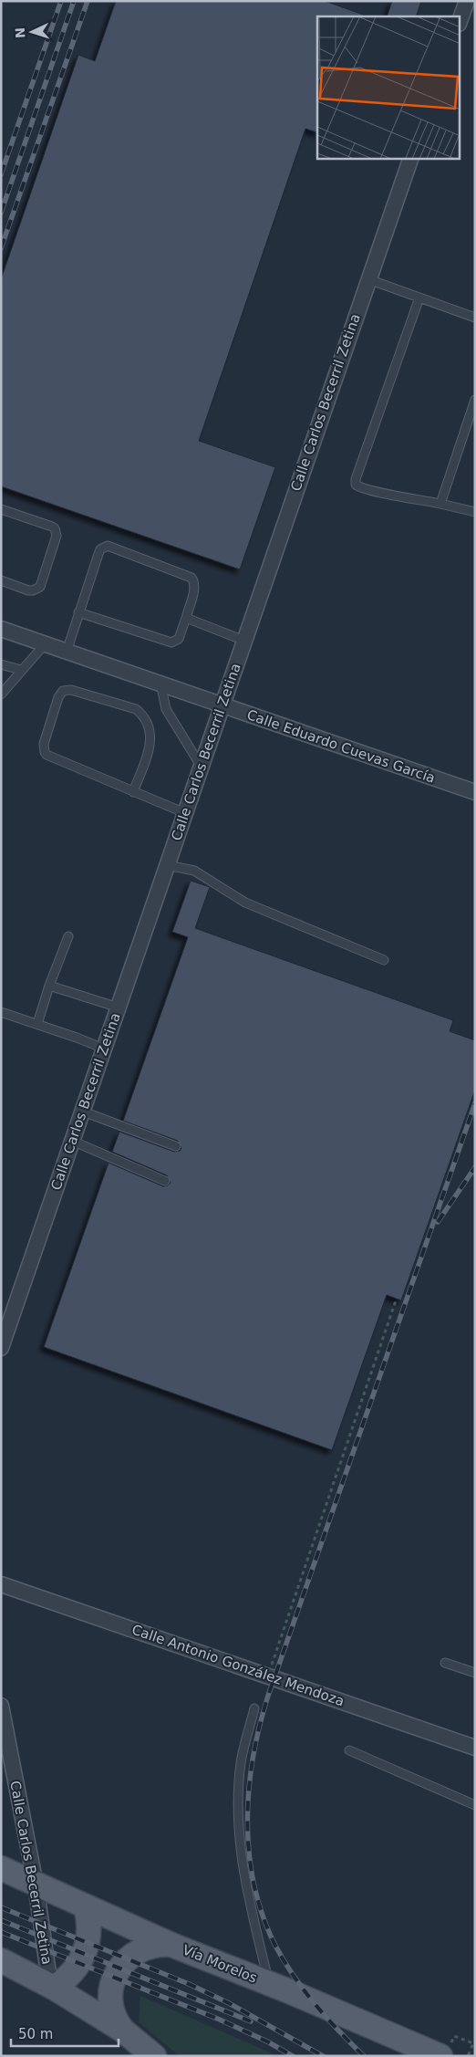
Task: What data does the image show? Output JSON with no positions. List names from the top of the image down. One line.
{"streets":{"main road":["Vía Morelos"],"street":["Calle Carlos Becerril Zetina","Calle Eduardo Cuevas García","Calle Antonio González Mendoza"]},"crossings":[["Calle Carlos Becerril Zetina","Calle Eduardo Cuevas García"],["Calle Carlos Becerril Zetina","Vía Morelos"]],"scale_bar":"50 m","north":"left"}
